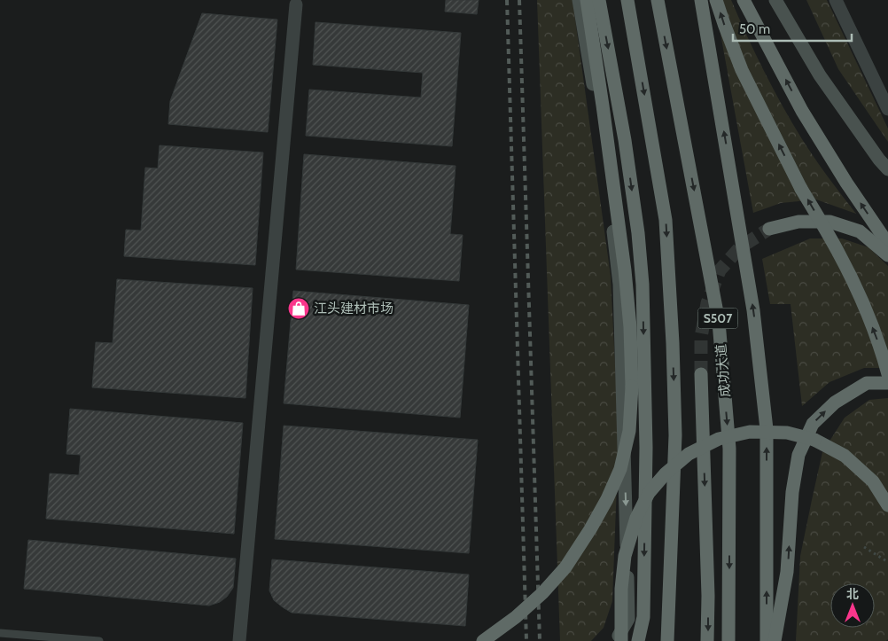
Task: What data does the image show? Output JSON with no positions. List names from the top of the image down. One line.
{"streets":{"highway":["S507","成功大道"]},"places":{"shop":["江头建材市场"]},"scale_bar":"50 m","north":"top"}
